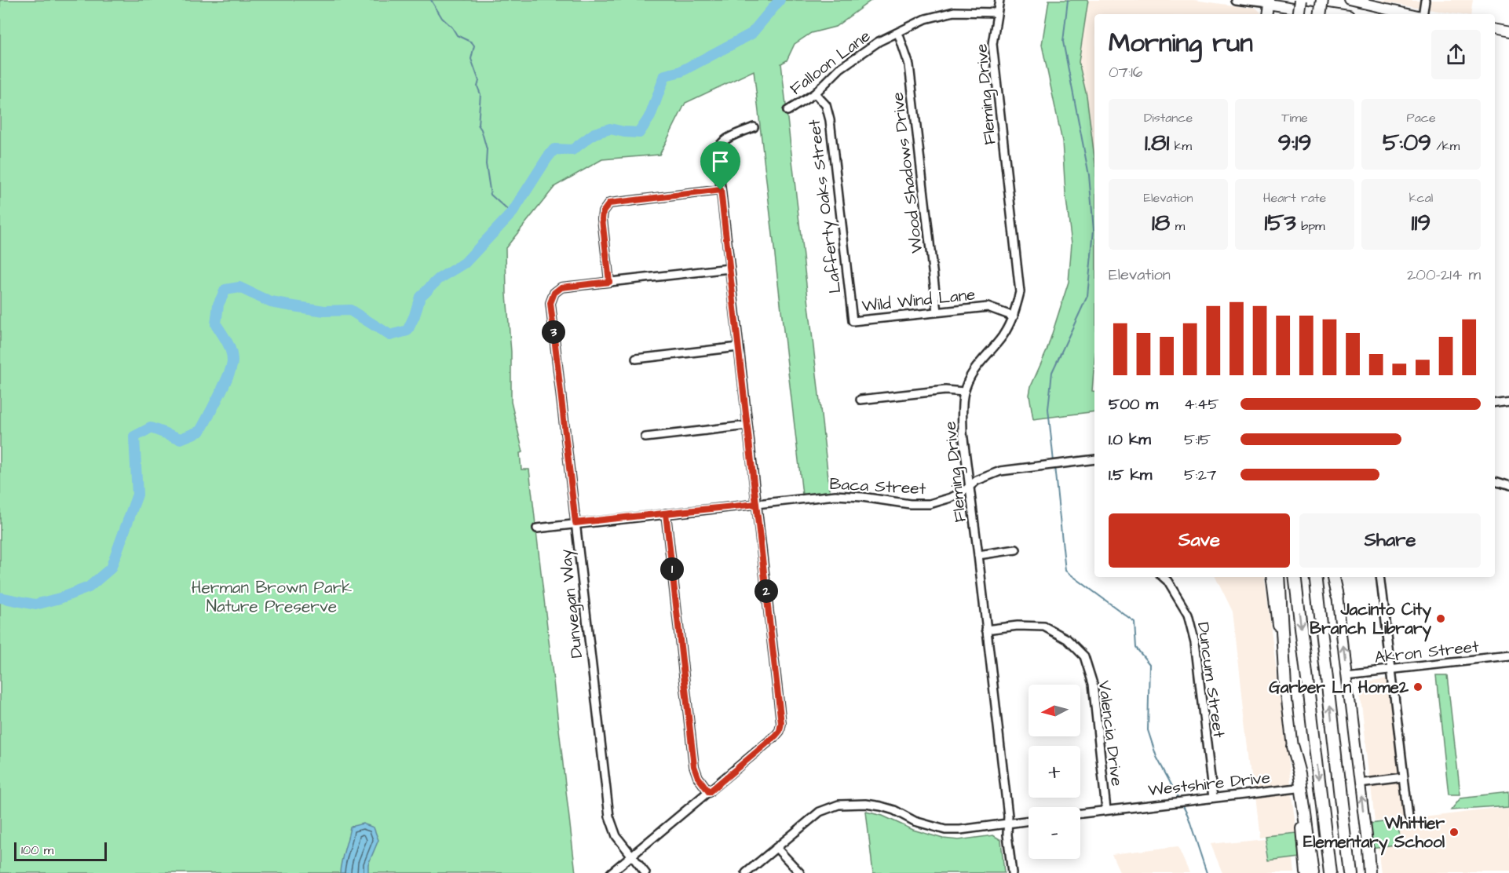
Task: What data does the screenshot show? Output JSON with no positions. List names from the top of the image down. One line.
{"streets":{"street":["Falloon Lane","Fleming Drive","Wood Shadows Drive","Lafferty Oaks Street","Wild Wind Lane","Baca Street","Dunvegan Way","Akron Street","Duncum Street","Valencia Drive","Westshire Drive"]},"crossings":[["Falloon Lane","Fleming Drive"],["Falloon Lane","Wood Shadows Drive"],["Falloon Lane","Lafferty Oaks Street"],["Fleming Drive","Wild Wind Lane"],["Fleming Drive","Baca Street"],["Fleming Drive","Valencia Drive"],["Wood Shadows Drive","Wild Wind Lane"],["Lafferty Oaks Street","Wild Wind Lane"],["Baca Street","Dunvegan Way"],["Duncum Street","Westshire Drive"],["Valencia Drive","Westshire Drive"]],"parks":["Herman Brown Park Nature Preserve"],"places":["Jacinto City Branch Library","Garber Ln Home2","Whittier Elementary School"],"scale_bar":"100 m","north":"left","page":{"heading":["Morning run","07:16"],"stats":[["Distance","1.81 km"],["Time","9:19"],["Pace","5:09 /km"],["Elevation","18 m"],["Heart rate","153 bpm"],["kcal","119"]],"chart":["Elevation","200–214 m"],"pins":["3","1","2"],"list":[{"name":"500 m","note":"4:45"},{"name":"1.0 km","note":"5:15"},{"name":"1.5 km","note":"5:27"}],"buttons":["Save","Share"],"map_buttons":["+","−"],"scale":"100 m"}}
